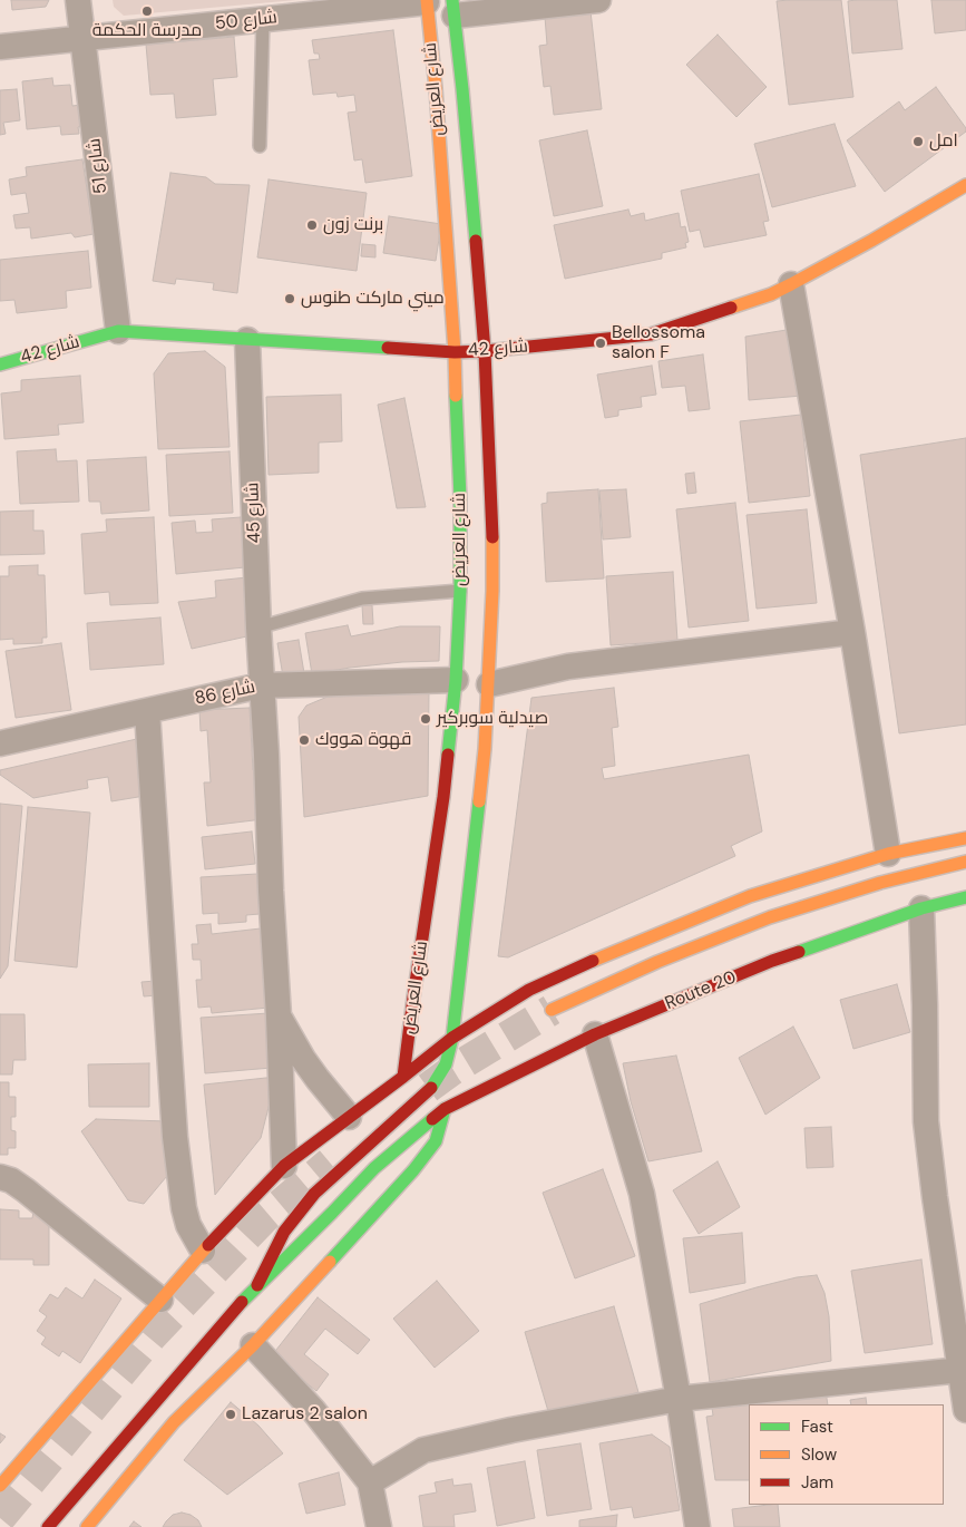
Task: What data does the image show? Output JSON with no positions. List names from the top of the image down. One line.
{"streets":{"main road":["شارع العريض","شارع 42","Route 20"],"street":["شارع 50","شارع 51","شارع 45","شارع 86"]},"crossings":[["شارع 50","شارع العريض"],["شارع 50","شارع 51"],["شارع العريض","شارع 42"],["شارع العريض","شارع 86"],["شارع العريض","Route 20"],["شارع 51","شارع 42"],["شارع 42","شارع 45"],["شارع 45","شارع 86"]],"places":["مدرسة الحكمة","امل","برنت زون","ميني ماركت طنوس","Bellossoma salon F","صيدلية سوبركير","قهوة هووك","Lazarus 2 salon"],"legend":["Fast","Slow","Jam"]}
